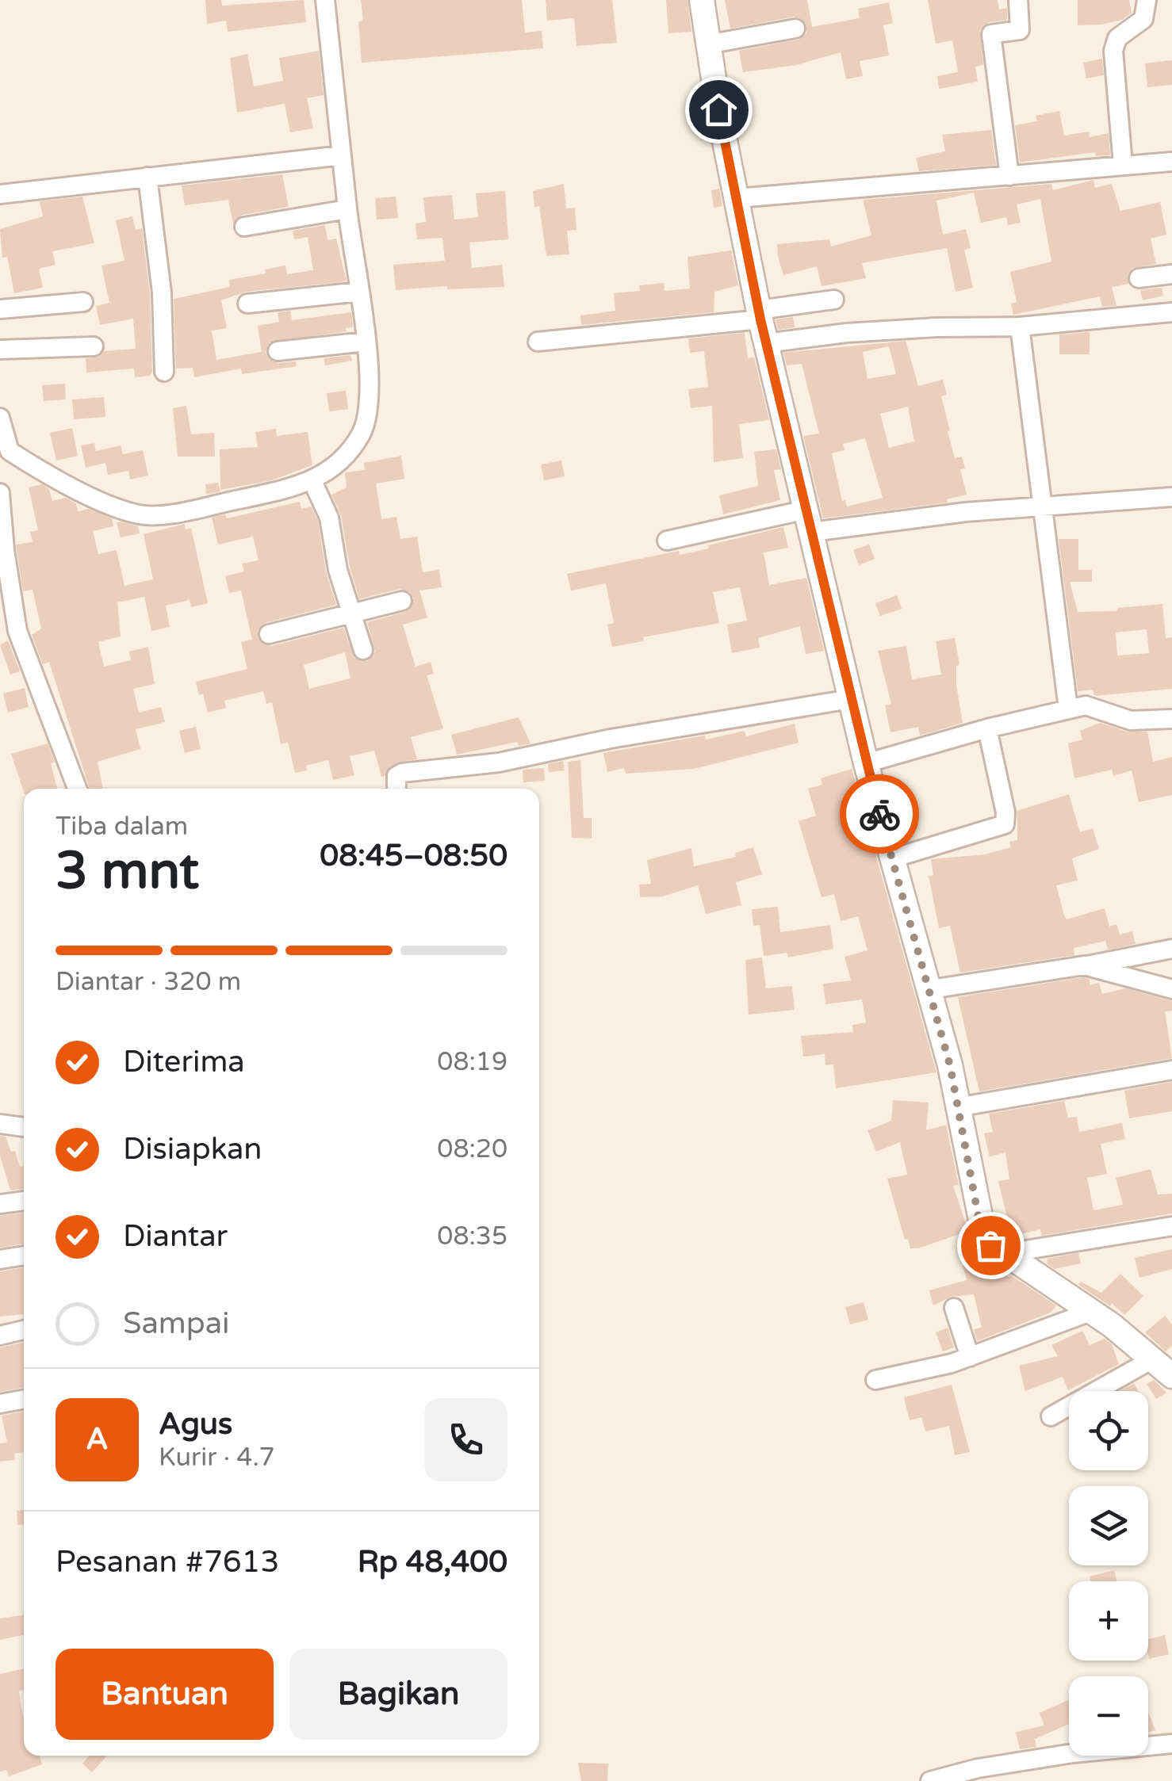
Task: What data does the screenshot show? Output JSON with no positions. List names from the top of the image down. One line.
{"page":{"heading":["3 mnt","Tiba dalam","08:45–08:50"],"panel":["Agus","Kurir · 4.7","Pesanan #7613","Rp 48,400"],"bar":"Diantar · 320 m","list":[["Diterima","08:19"],["Disiapkan","08:20"],["Diantar","08:35"],"Sampai"],"map_buttons":["+","−"],"round":"A","buttons":["Bantuan","Bagikan"]}}
